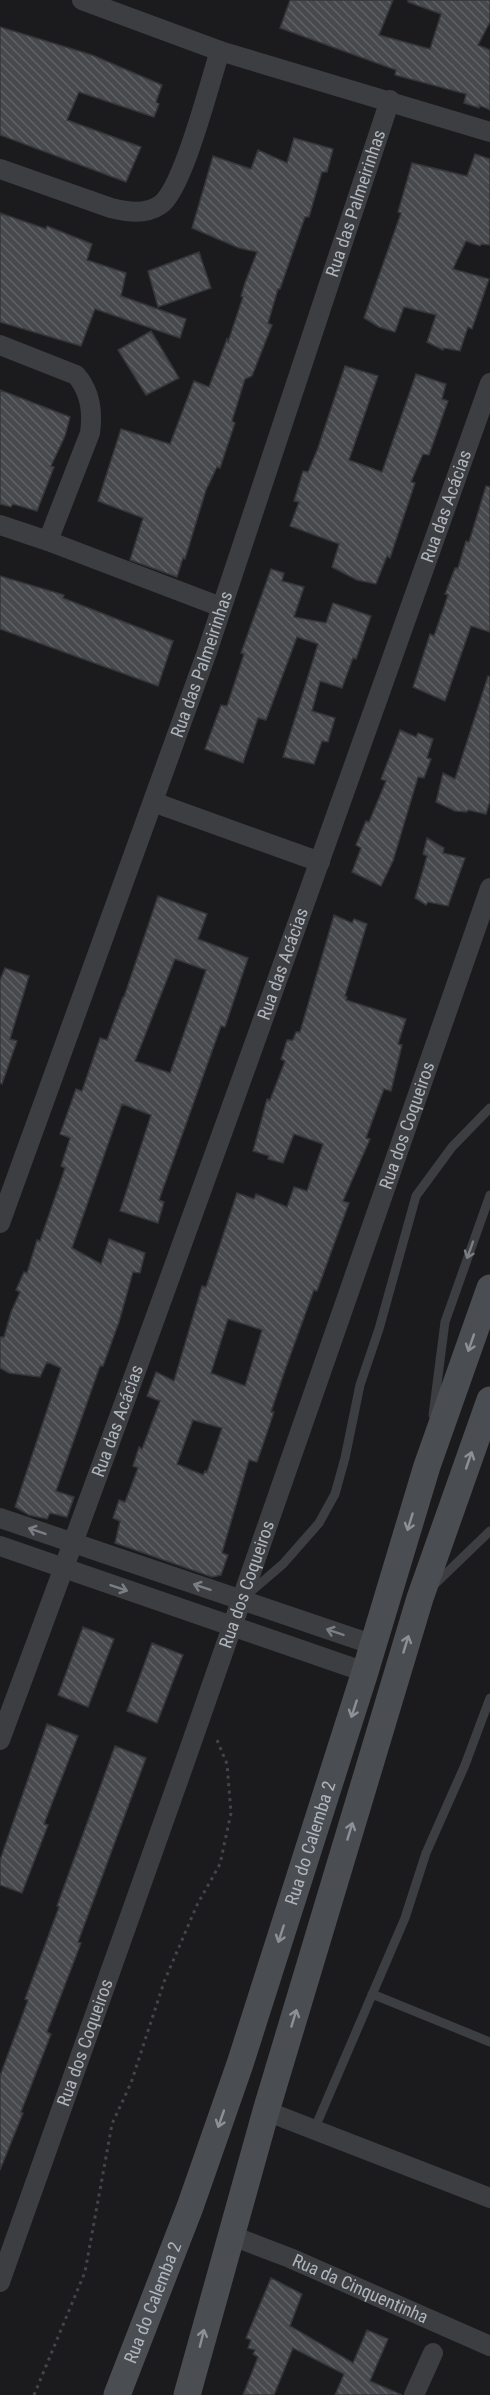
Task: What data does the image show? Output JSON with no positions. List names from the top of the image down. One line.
{"streets":{"main road":["Rua do Calemba 2"],"street":["Rua das Palmeirinhas","Rua das Acácias","Rua dos Coqueiros","Rua da Cinquentinha"]},"crossings":[["Rua do Calemba 2","Rua da Cinquentinha"]]}
